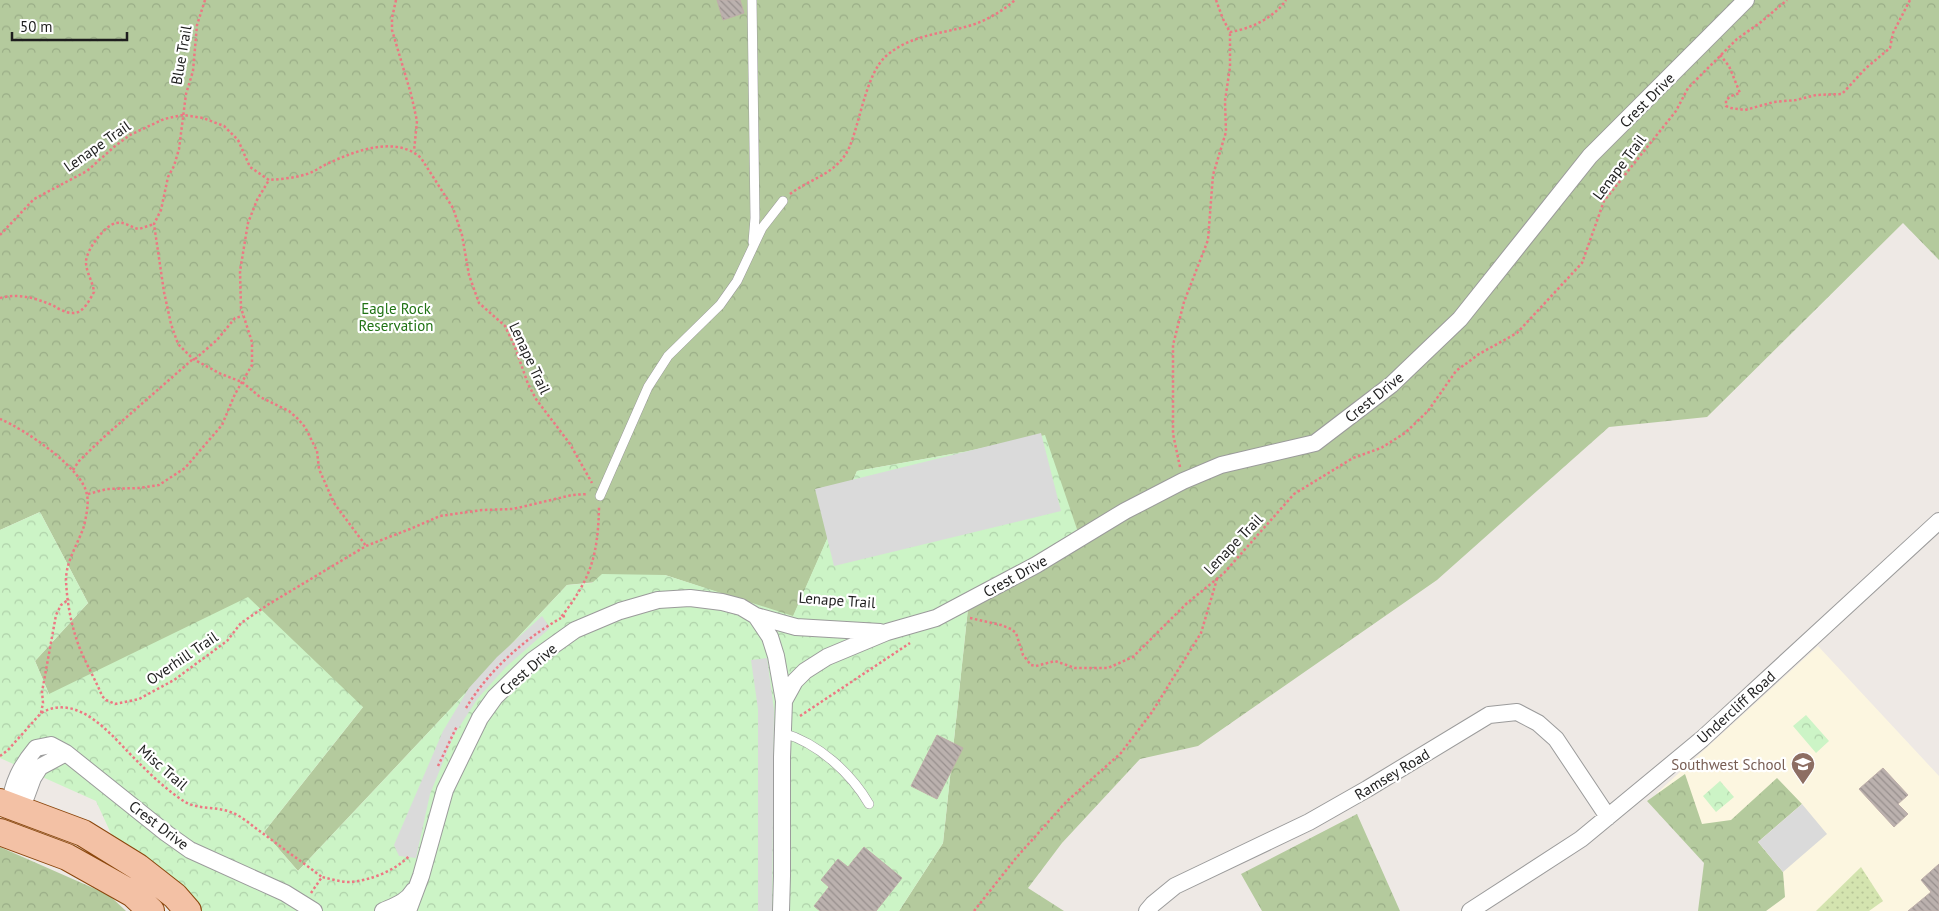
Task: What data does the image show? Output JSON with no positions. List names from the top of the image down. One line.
{"streets":{"street":["Crest Drive","Undercliff Road","Ramsey Road"],"path":["Blue Trail","Lenape Trail","Overhill Trail","Misc Trail"]},"crossings":[["Blue Trail","Lenape Trail"],["Crest Drive","Lenape Trail"],["Lenape Trail","Overhill Trail"],["Undercliff Road","Ramsey Road"]],"parks":["Eagle Rock Reservation"],"places":{"school or university":["Southwest School"]},"scale_bar":"50 m"}
